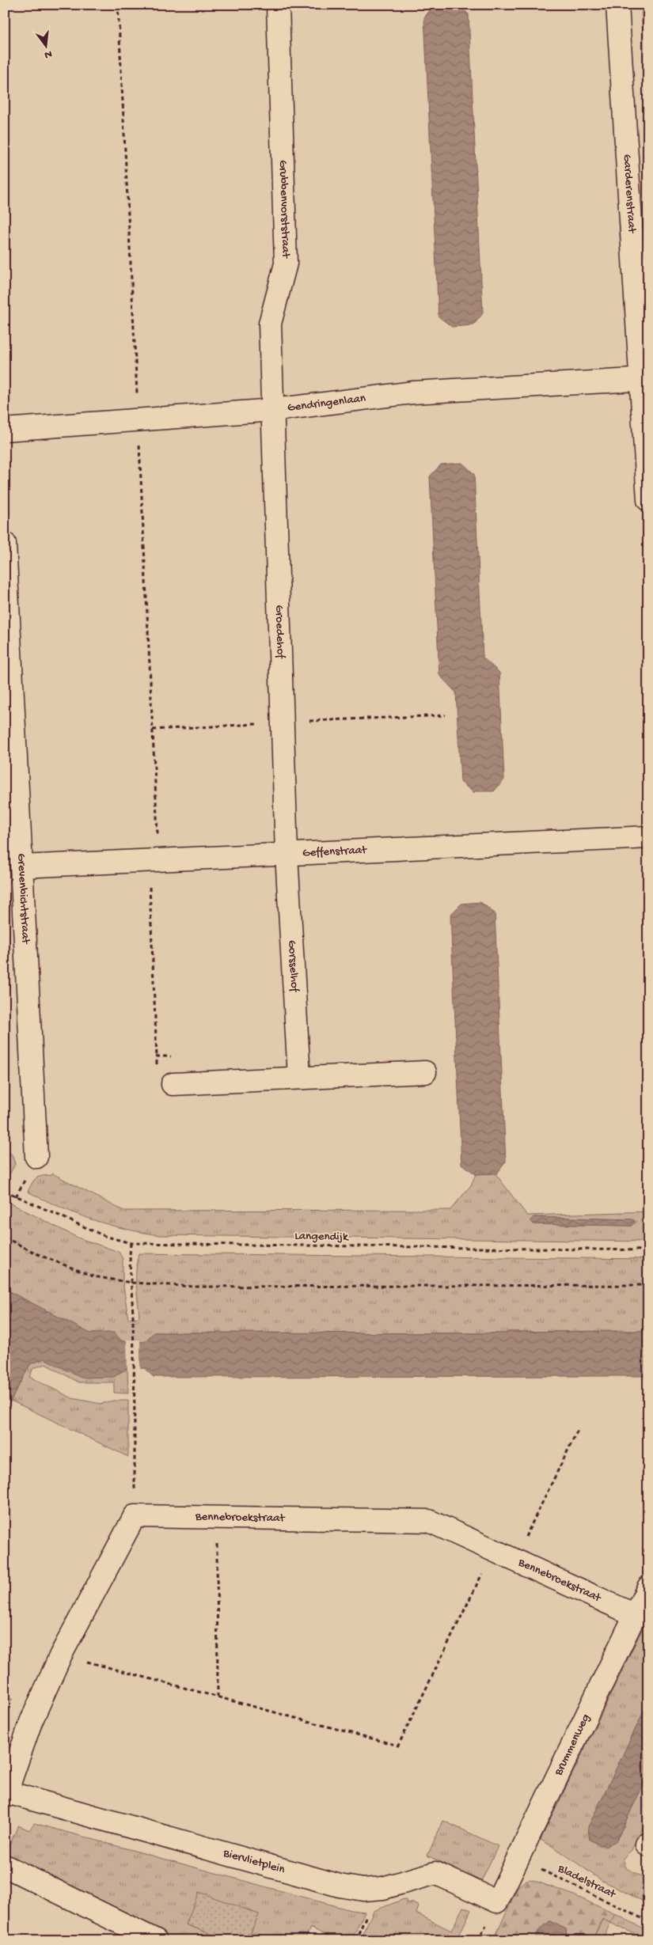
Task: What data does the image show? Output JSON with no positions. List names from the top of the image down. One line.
{"streets":{"street":["Garderenstraat","Grubbenvorststraat","Gendringenlaan","Groedehof","Geffenstraat","Grevenbichtstraat","Gorsselhof","Bennebroekstraat","Brummenweg","Biervlietplein"],"path":["Langendijk","Bladelstraat"]},"crossings":[["Garderenstraat","Gendringenlaan"],["Grubbenvorststraat","Gendringenlaan"],["Grubbenvorststraat","Groedehof"],["Gendringenlaan","Groedehof"],["Groedehof","Geffenstraat"],["Groedehof","Gorsselhof"],["Geffenstraat","Grevenbichtstraat"],["Geffenstraat","Gorsselhof"],["Bennebroekstraat","Brummenweg"],["Brummenweg","Biervlietplein"],["Brummenweg","Bladelstraat"]],"north":"bottom"}
